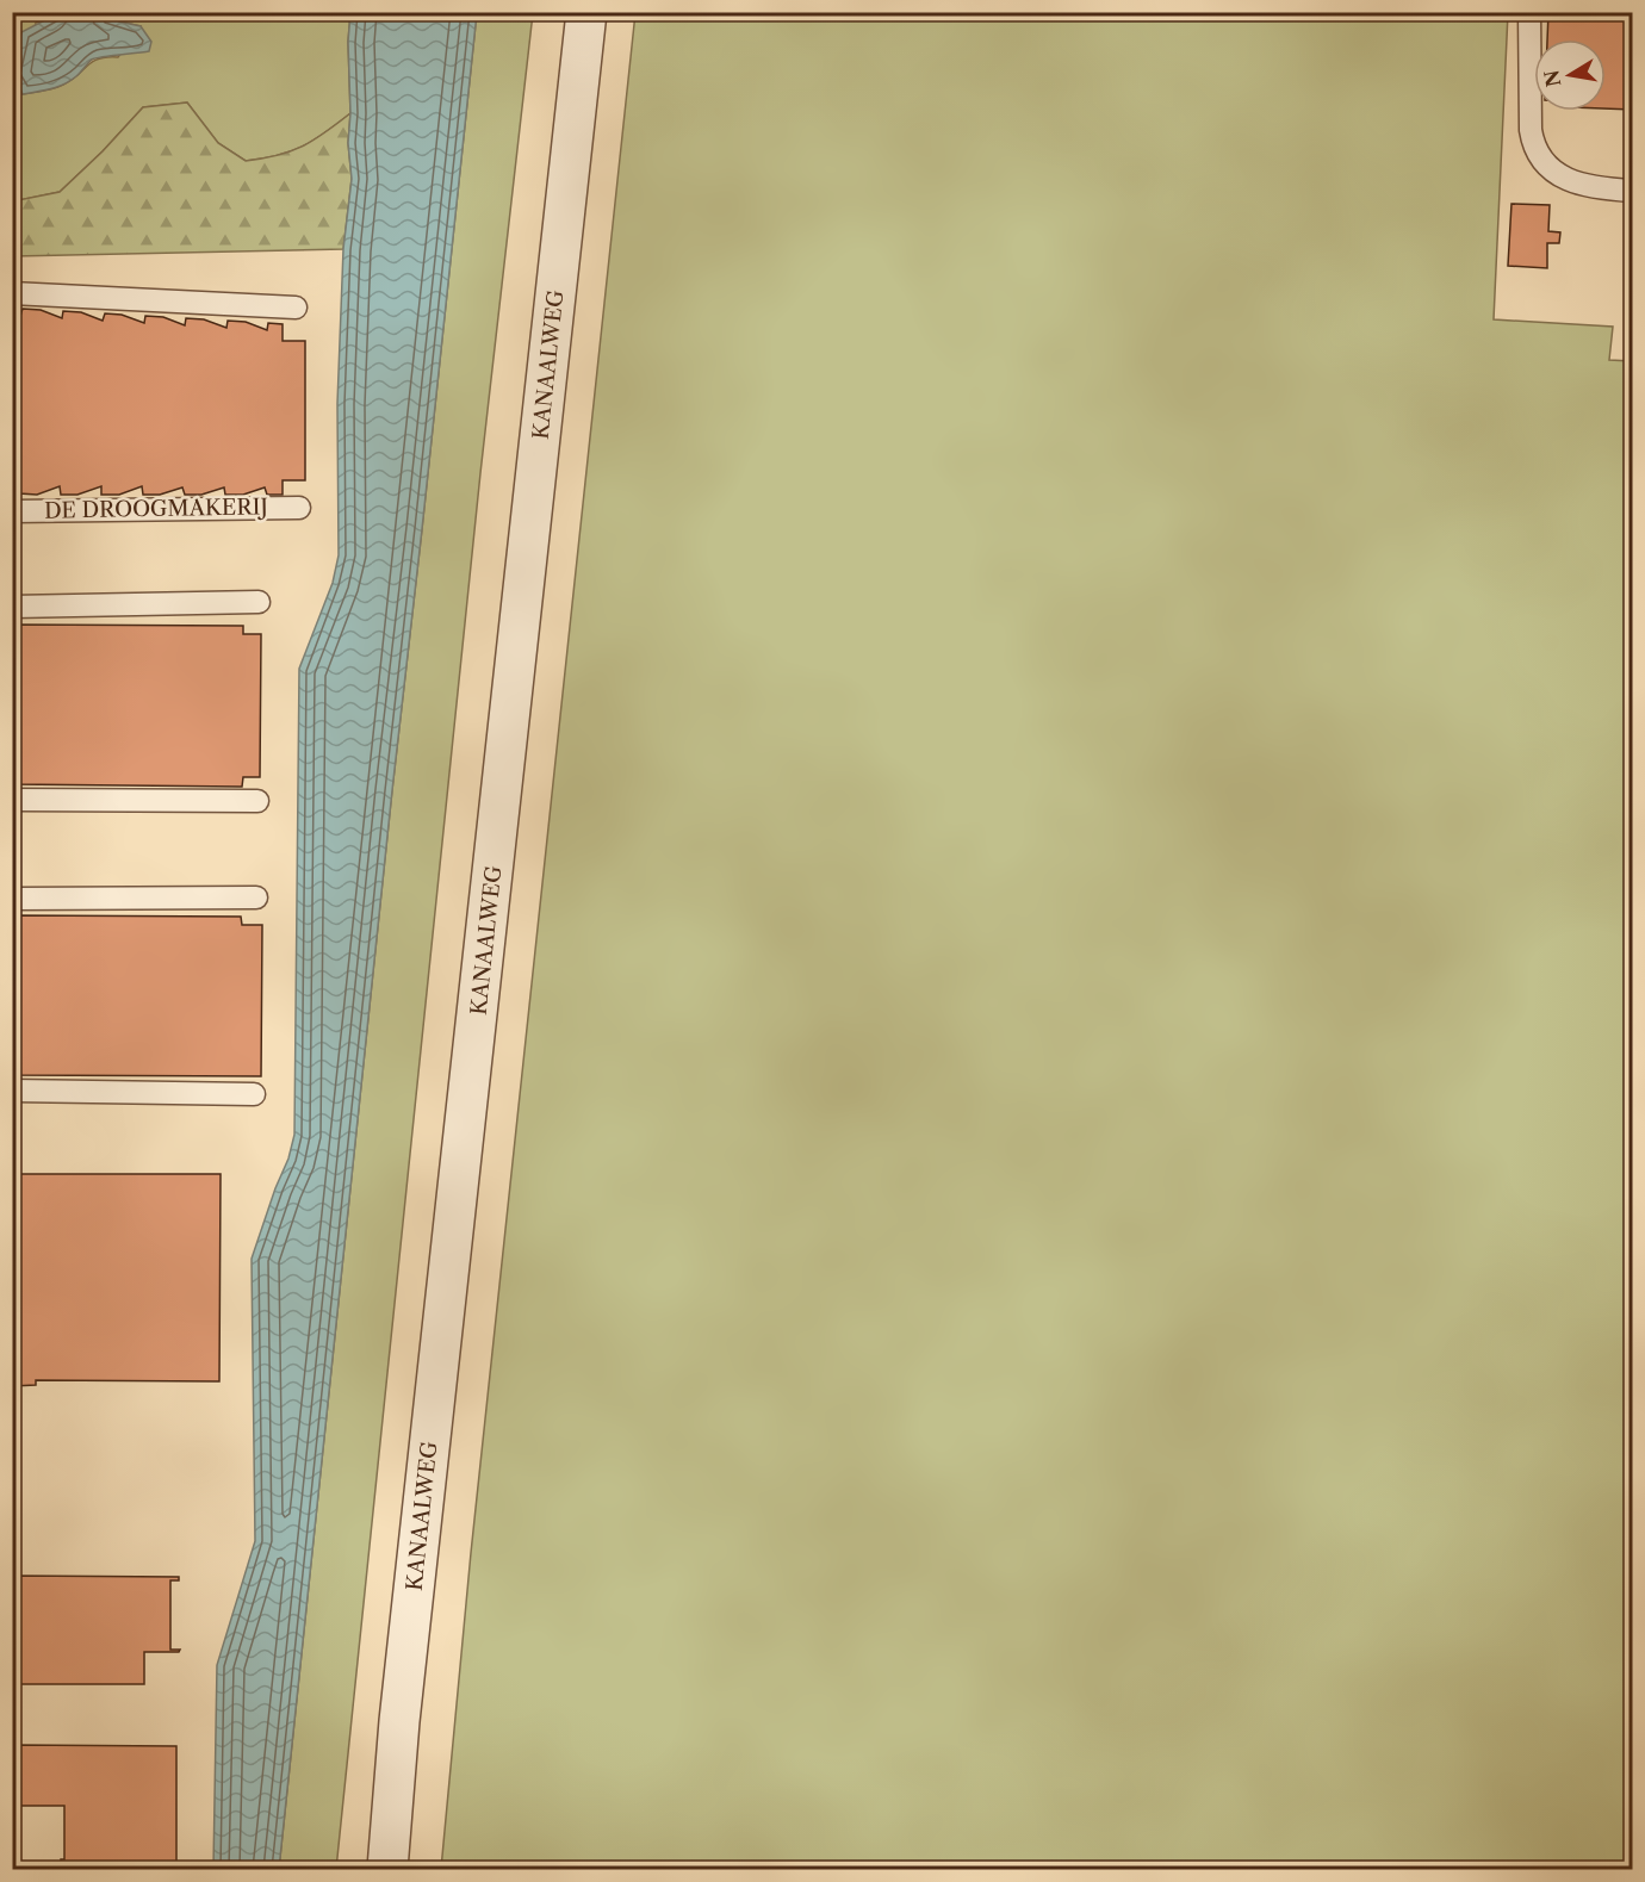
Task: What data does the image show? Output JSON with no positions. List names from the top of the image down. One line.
{"streets":{"street":["KANAALWEG"],"lane":["DE DROOGMAKERIJ"]},"north":"left"}
